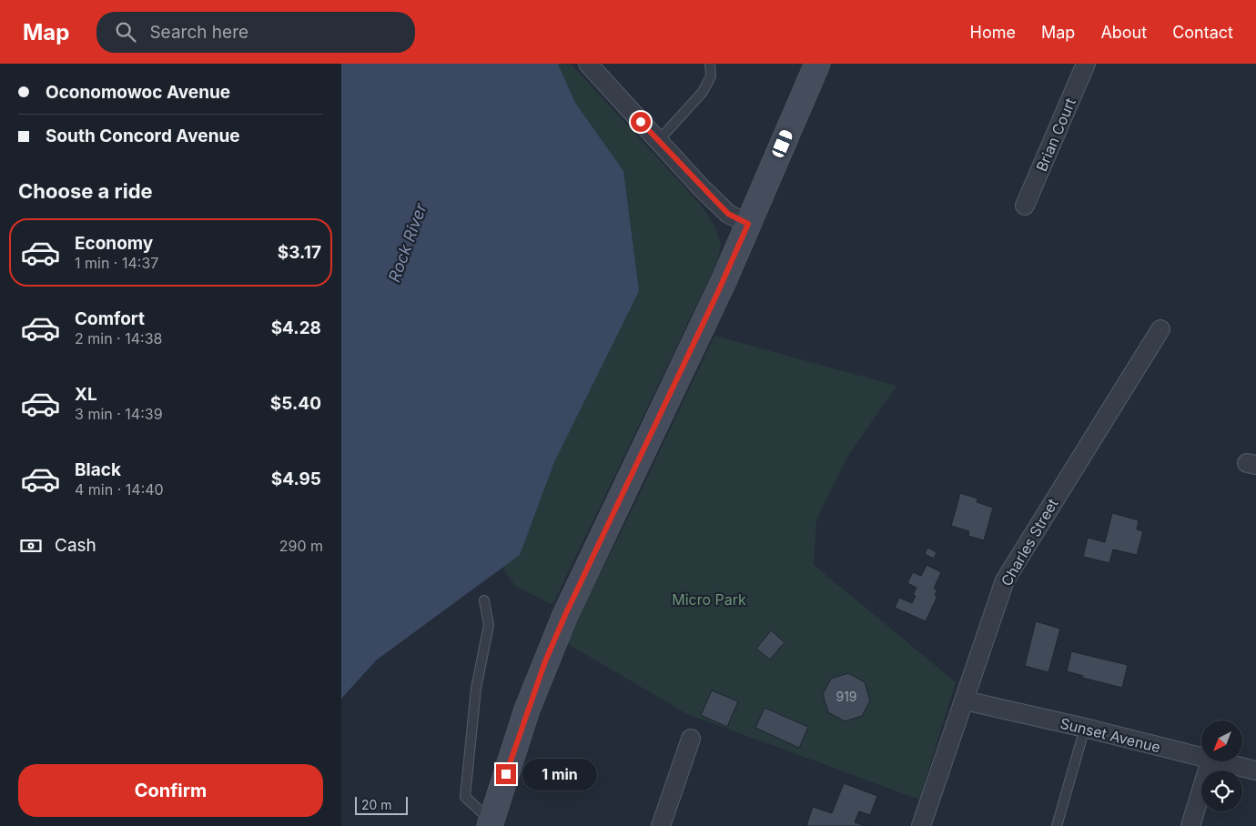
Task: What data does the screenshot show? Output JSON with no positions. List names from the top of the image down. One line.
{"streets":{"street":["Brian Court","Charles Street","Sunset Avenue"]},"crossings":[["Charles Street","Sunset Avenue"]],"water":["Rock River"],"parks":["Micro Park"],"house_numbers":["919"],"scale_bar":"20 m","north":"bottom left","page":{"header":"Map","search":"Search here","nav":["Home","Map","About","Contact"],"banner":["Oconomowoc Avenue","South Concord Avenue"],"heading":"Choose a ride","list":[{"name":"Economy","note":"1 min · 14:37","value":"$3.17"},{"name":"Comfort","note":"2 min · 14:38","value":"$4.28"},{"name":"XL","note":"3 min · 14:39","value":"$5.40"},{"name":"Black","note":"4 min · 14:40","value":"$4.95"}],"pay":["Cash","290 m"],"buttons":"Confirm","bubble":"1 min","scale":"20 m"}}
